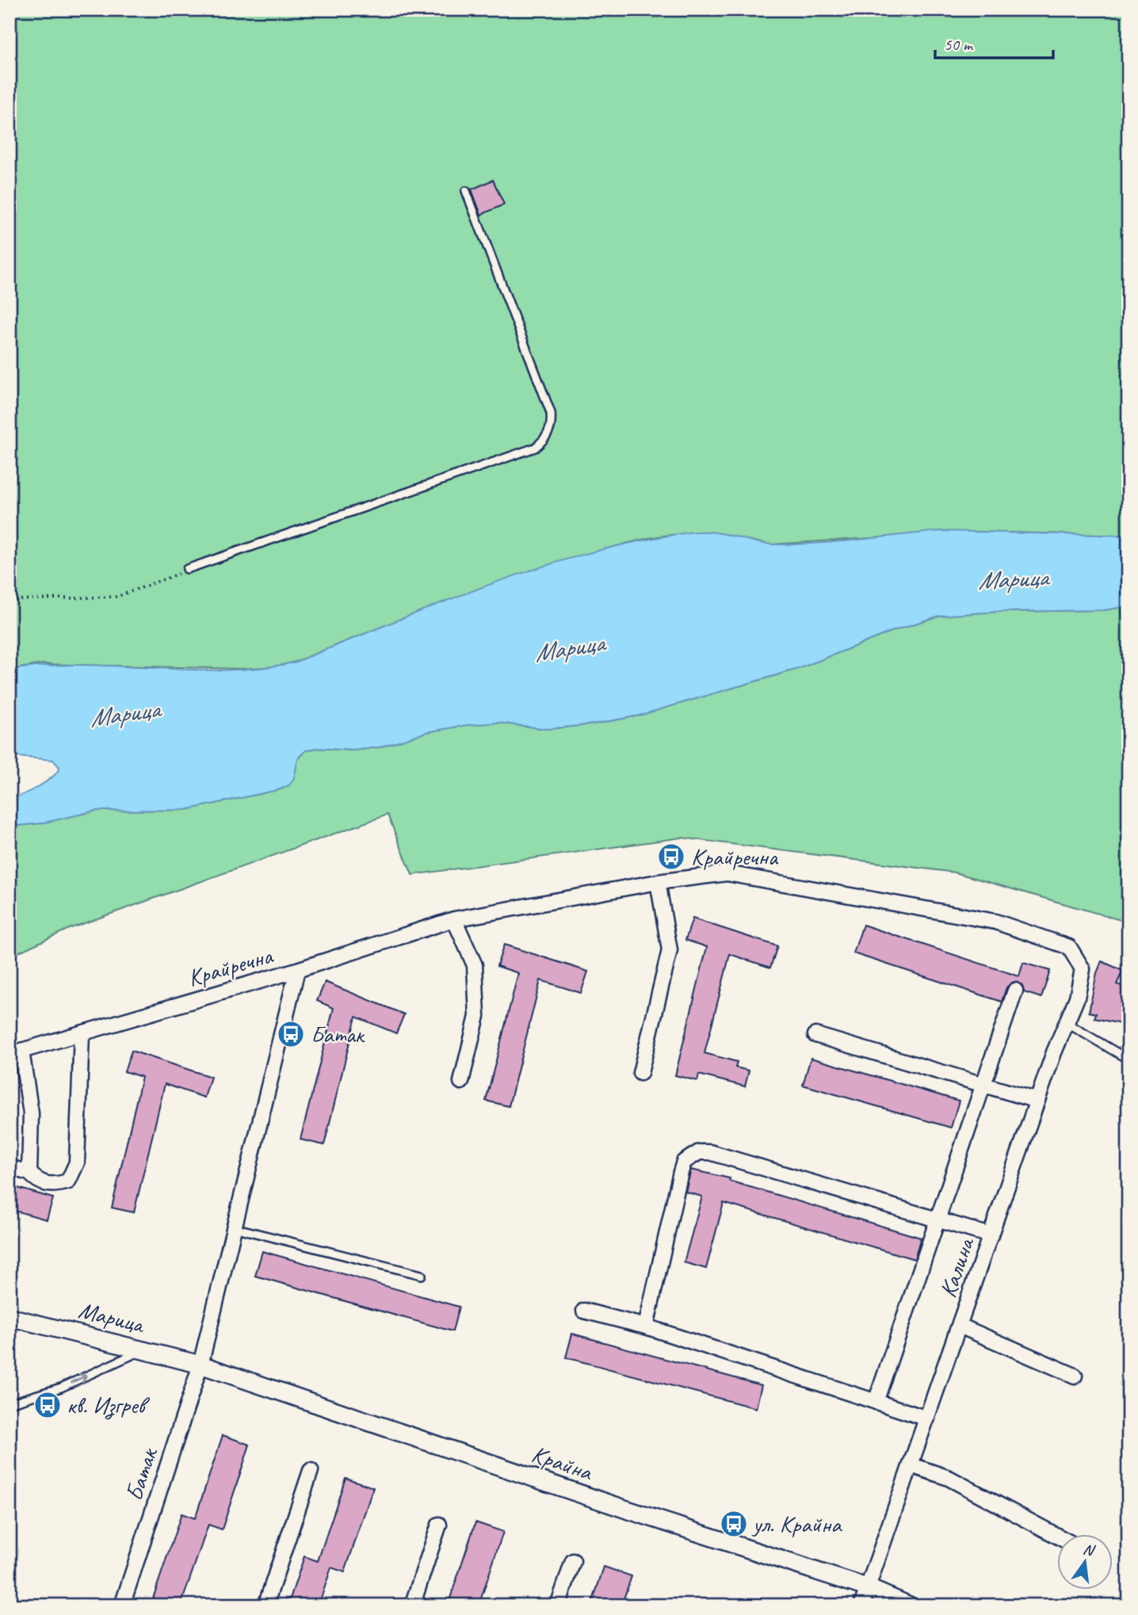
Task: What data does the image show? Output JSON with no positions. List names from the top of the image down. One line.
{"streets":{"street":["Крайречна","Калина","Марица","Крайна","Батак"]},"crossings":[["Крайречна","Калина"],["Крайречна","Батак"],["Калина","Крайна"],["Марица","Крайна"],["Марица","Батак"],["Крайна","Батак"]],"water":["Марица"],"places":{"bus stop":["Крайречна","Батак","кв. Изгрев","ул. Крайна"]},"scale_bar":"50 m","north":"top"}
